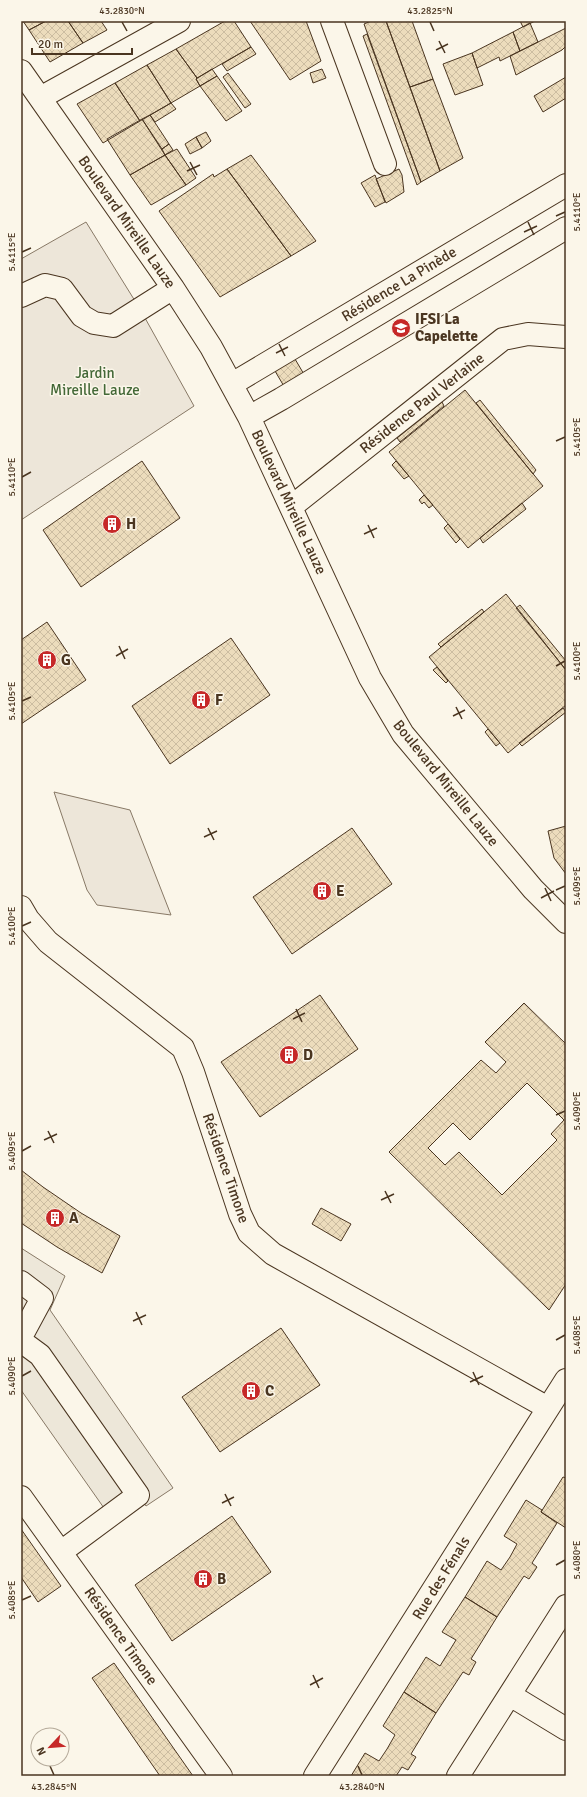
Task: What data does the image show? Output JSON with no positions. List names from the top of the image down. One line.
{"streets":{"street":["Boulevard Mireille Lauze","Résidence La Pinède","Résidence Paul Verlaine","Résidence Timone","Rue des Fénals"]},"crossings":[["Boulevard Mireille Lauze","Résidence La Pinède"],["Boulevard Mireille Lauze","Résidence Paul Verlaine"],["Résidence Timone","Rue des Fénals"]],"parks":["Jardin Mireille Lauze"],"places":{"school or university":["IFSI La Capelette"],"building":["H","G","F","E","D","A","C","B"]},"scale_bar":"20 m","north":"bottom left","coordinates":["43.2830°N","43.2825°N","5.4110°E","5.4115°E","5.4105°E","5.4100°E","5.4095°E","5.4090°E","5.4085°E","5.4080°E","43.2845°N","43.2840°N"]}
